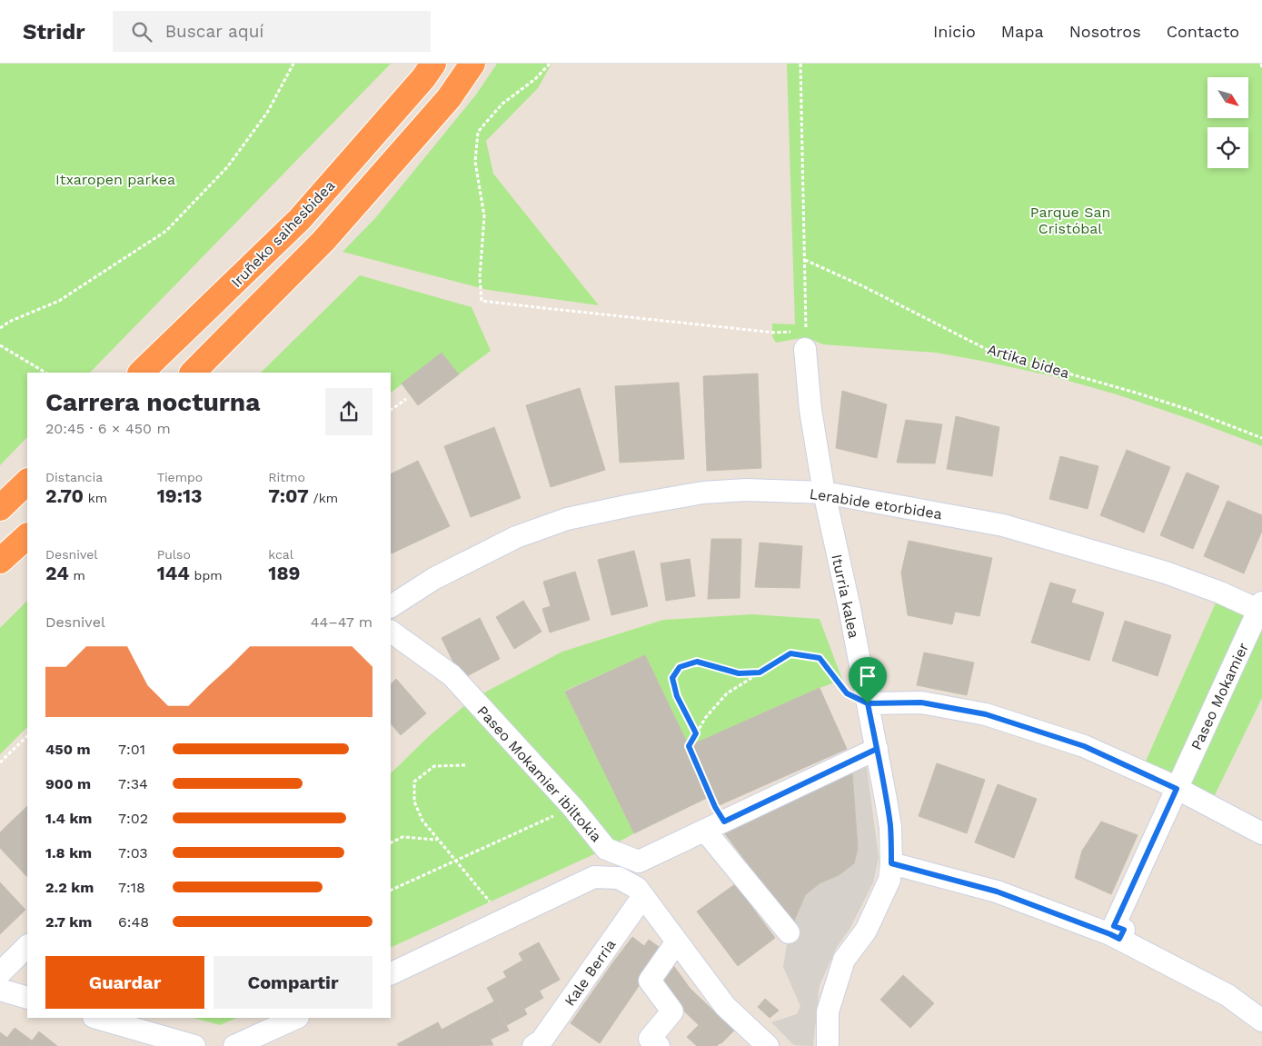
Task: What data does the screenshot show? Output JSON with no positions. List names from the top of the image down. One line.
{"streets":{"highway":["Iruñeko saihesbidea"],"street":["Lerabide etorbidea","Iturria kalea","Paseo Mokamier","Paseo Mokamier ibiltokia","Kale Berria"],"path":["Artika bidea"]},"crossings":[["Lerabide etorbidea","Iturria kalea"],["Lerabide etorbidea","Paseo Mokamier"],["Iturria kalea","Paseo Mokamier ibiltokia"]],"parks":["Itxaropen parkea","Parque San Cristóbal"],"north":"bottom right","page":{"header":"Stridr","search":"Buscar aquí","nav":["Inicio","Mapa","Nosotros","Contacto"],"heading":["Carrera nocturna","20:45 · 6 × 450 m"],"stats":[["Distancia","2.70 km"],["Tiempo","19:13"],["Ritmo","7:07 /km"],["Desnivel","24 m"],["Pulso","144 bpm"],["kcal","189"]],"chart":["Desnivel","44–47 m"],"list":[{"name":"450 m","note":"7:01"},{"name":"900 m","note":"7:34"},{"name":"1.4 km","note":"7:02"},{"name":"1.8 km","note":"7:03"},{"name":"2.2 km","note":"7:18"},{"name":"2.7 km","note":"6:48"}],"buttons":["Guardar","Compartir"]}}
